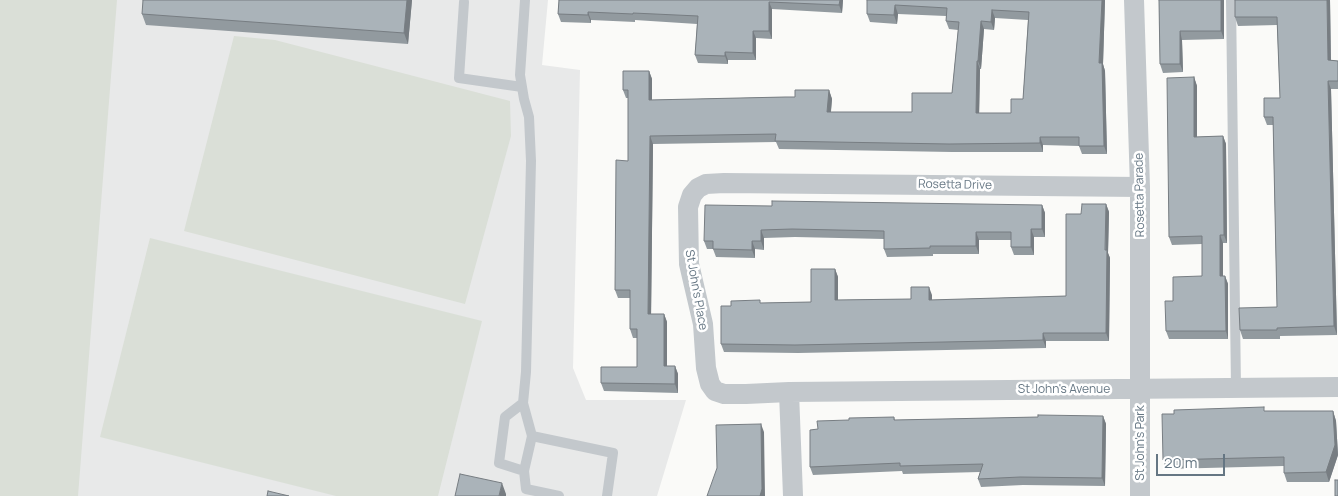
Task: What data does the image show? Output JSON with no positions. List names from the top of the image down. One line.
{"streets":{"street":["Rosetta Drive","Rosetta Parade","St John's Place","St John's Avenue","St John's Park"]},"crossings":[["Rosetta Drive","Rosetta Parade"],["Rosetta Drive","St John's Place"],["Rosetta Parade","St John's Avenue"],["Rosetta Parade","St John's Park"],["St John's Place","St John's Avenue"],["St John's Avenue","St John's Park"]],"scale_bar":"20 m"}
